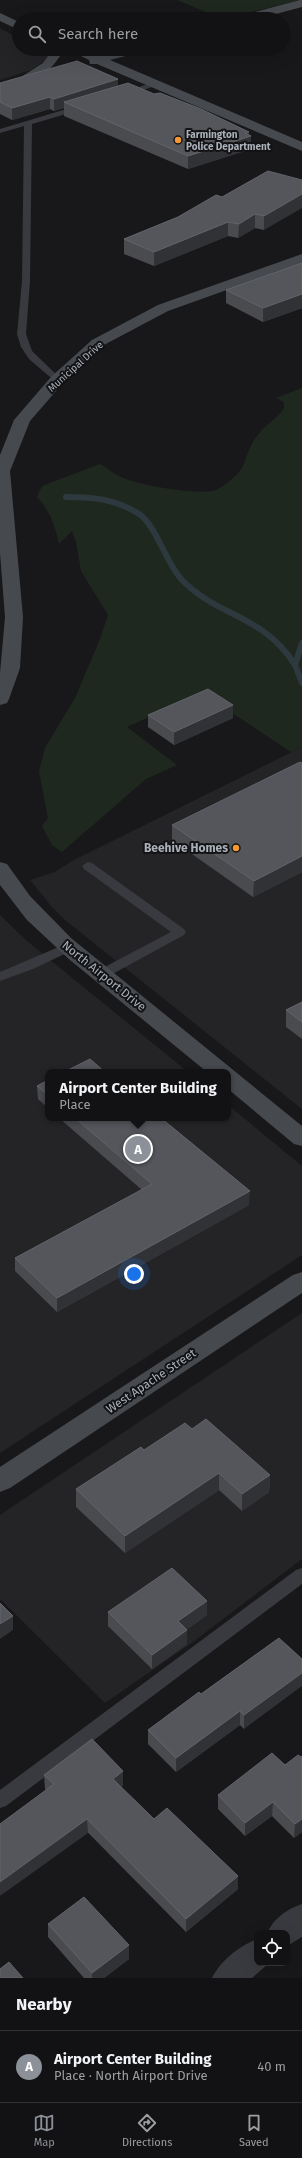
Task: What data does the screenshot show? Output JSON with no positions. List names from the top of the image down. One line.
{"streets":{"main road":["Municipal Drive","North Airport Drive","West Apache Street"]},"places":["Farmington Police Department","Beehive Homes"],"page":{"search":"Search here","popup":["Airport Center Building","Place"],"pins":"A","heading":"Nearby","list":[{"mark":"A","name":"Airport Center Building","note":"Place · North Airport Drive","value":"40 m"}],"nav":["Map","Directions","Saved"]}}
